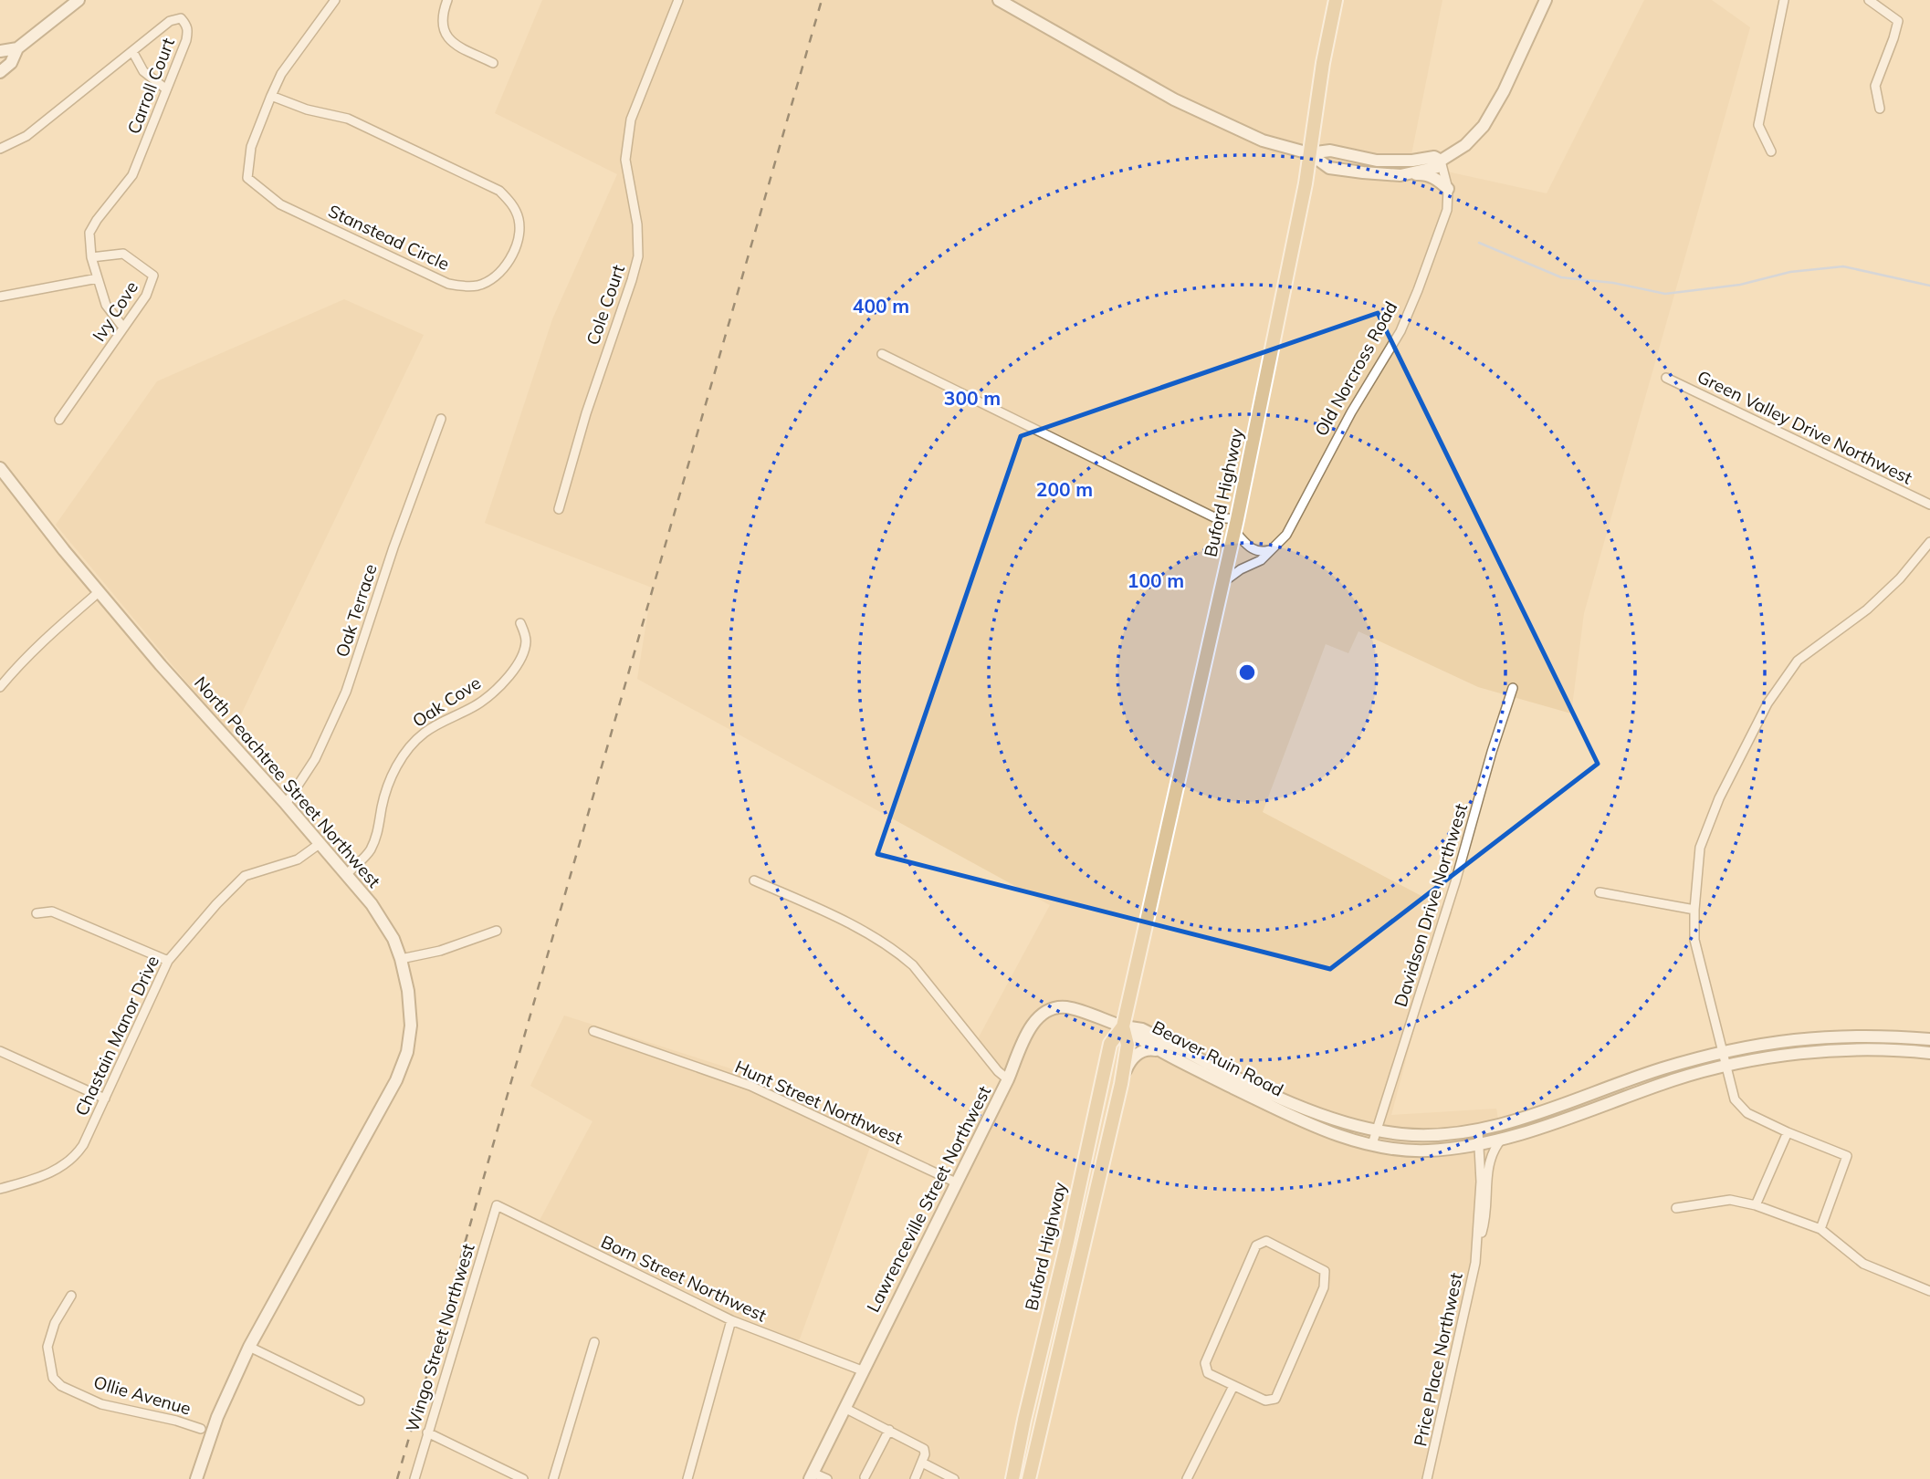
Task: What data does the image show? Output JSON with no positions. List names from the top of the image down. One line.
{"streets":{"main road":["Buford Highway"],"street":["Carroll Court","Stanstead Circle","Cole Court","Ivy Cove","Old Norcross Road","Green Valley Drive Northwest","Oak Terrace","Oak Cove","North Peachtree Street Northwest","Davidson Drive Northwest","Chastain Manor Drive","Beaver Ruin Road","Hunt Street Northwest","Lawrenceville Street Northwest","Born Street Northwest","Wingo Street Northwest","Price Place Northwest","Ollie Avenue"]},"crossings":[["Carroll Court","Ivy Cove"],["Old Norcross Road","Buford Highway"],["Buford Highway","Beaver Ruin Road"],["Buford Highway","Lawrenceville Street Northwest"],["Oak Terrace","North Peachtree Street Northwest"],["Oak Cove","North Peachtree Street Northwest"],["North Peachtree Street Northwest","Chastain Manor Drive"],["Davidson Drive Northwest","Beaver Ruin Road"],["Beaver Ruin Road","Lawrenceville Street Northwest"],["Beaver Ruin Road","Price Place Northwest"],["Hunt Street Northwest","Lawrenceville Street Northwest"],["Lawrenceville Street Northwest","Born Street Northwest"],["Born Street Northwest","Wingo Street Northwest"]],"rings":["400 m","300 m","200 m","100 m"]}
